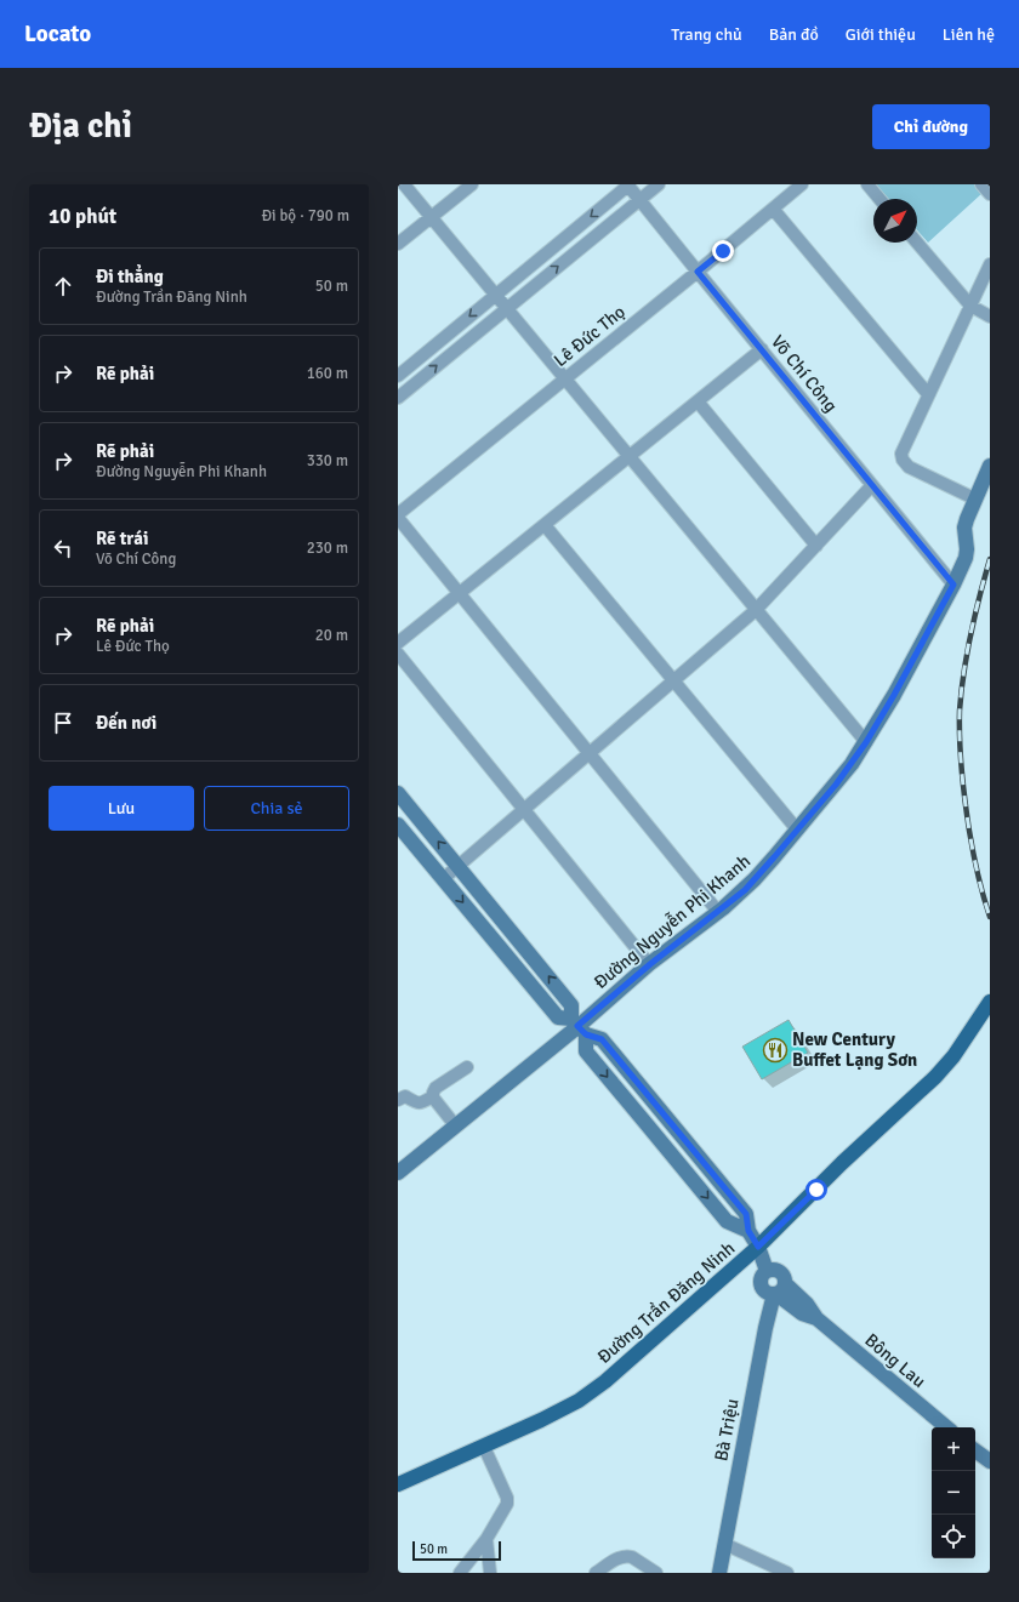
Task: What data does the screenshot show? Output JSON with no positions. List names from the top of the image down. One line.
{"streets":{"main road":["Đường Trần Đăng Ninh"],"street":["Lê Đức Thọ","Võ Chí Công","Đường Nguyễn Phi Khanh","Bông Lau","Bà Triệu"]},"crossings":[["Lê Đức Thọ","Võ Chí Công"],["Võ Chí Công","Đường Nguyễn Phi Khanh"],["Bông Lau","Bà Triệu"]],"places":{"restaurant":["New Century Buffet Lạng Sơn"]},"scale_bar":"50 m","north":"top right","page":{"header":"Locato","nav":["Trang chủ","Bản đồ","Giới thiệu","Liên hệ"],"buttons":["Chỉ đường",["Lưu","Chia sẻ"]],"title":"Địa chỉ","heading":["10 phút","Đi bộ · 790 m"],"list":[["Đi thẳng","Đường Trần Đăng Ninh","50 m"],["Rẽ phải","160 m"],["Rẽ phải","Đường Nguyễn Phi Khanh","330 m"],["Rẽ trái","Võ Chí Công","230 m"],["Rẽ phải","Lê Đức Thọ","20 m"],"Đến nơi"],"map_buttons":["+","−"],"scale":"50 m"}}
